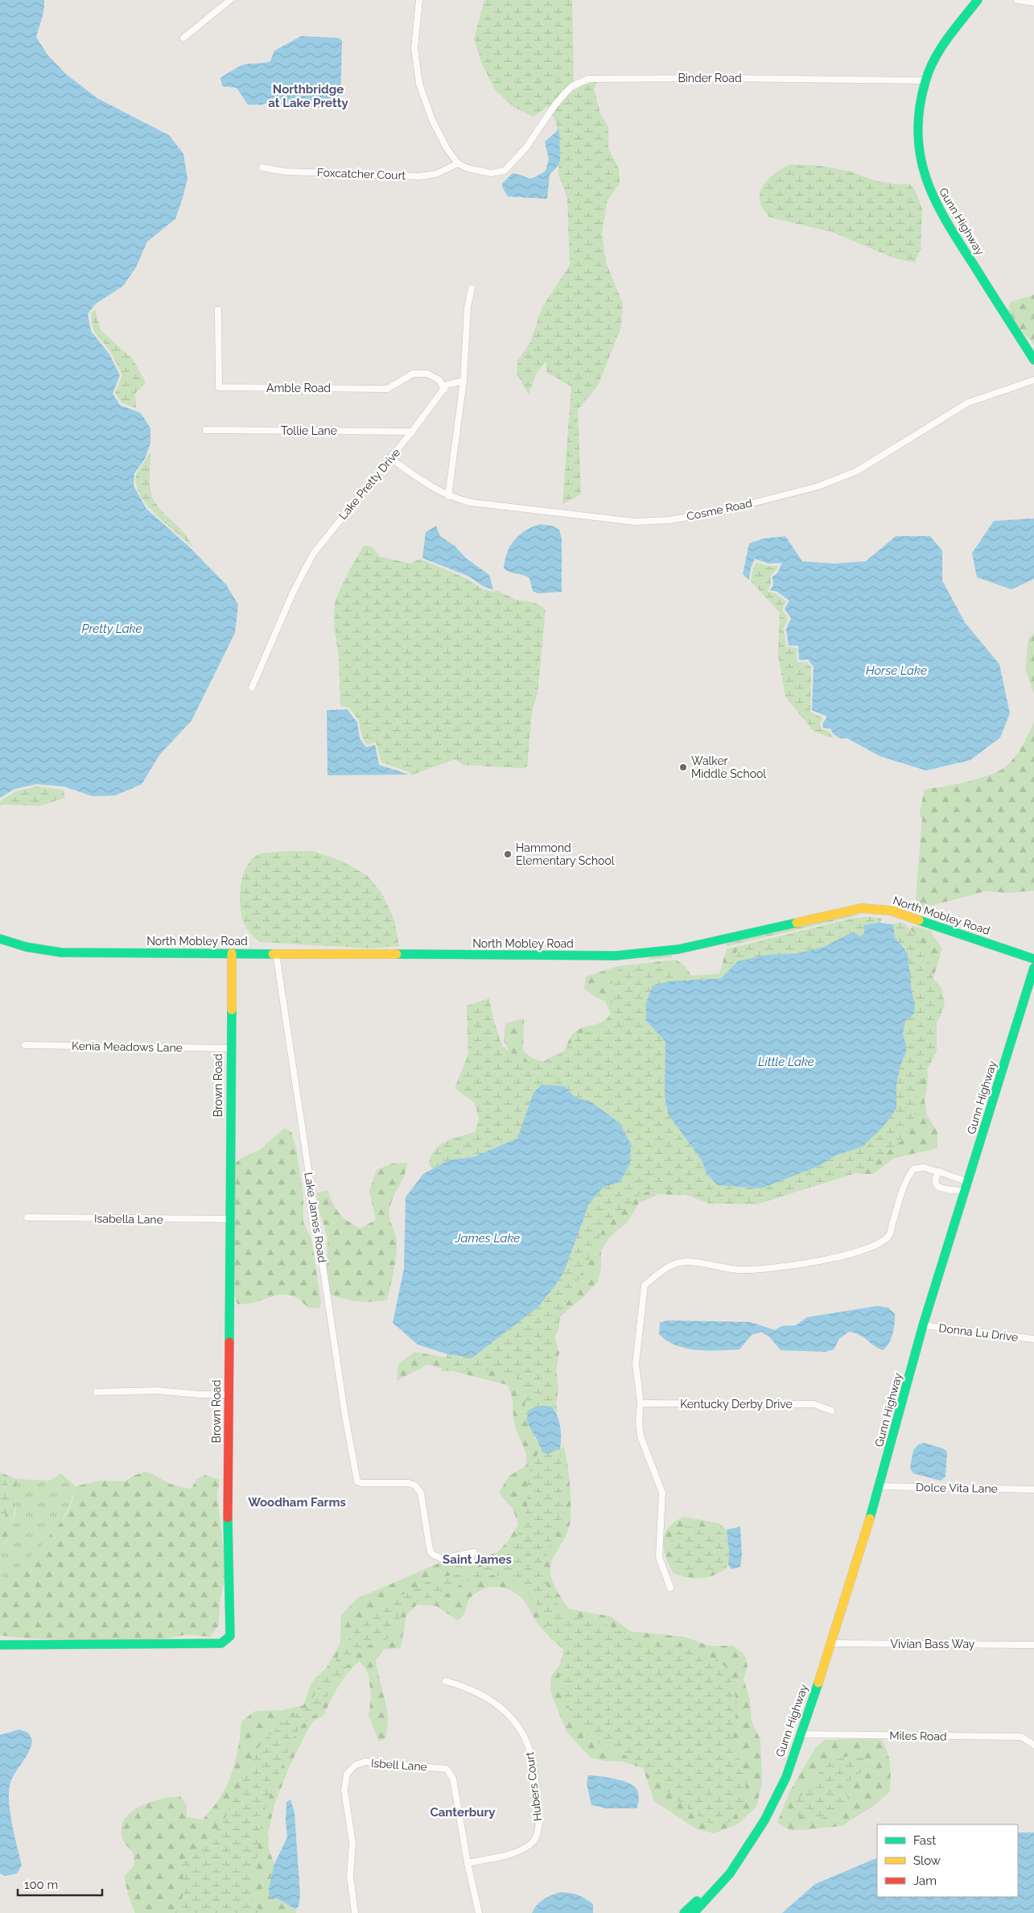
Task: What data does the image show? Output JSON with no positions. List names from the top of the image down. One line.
{"streets":{"street":["Binder Road","Foxcatcher Court","Gunn Highway","Amble Road","Tollie Lane","Lake Pretty Drive","Cosme Road","North Mobley Road","Kenia Meadows Lane","Brown Road","Lake James Road","Isabella Lane","Donna Lu Drive","Kentucky Derby Drive","Dolce Vita Lane","Vivian Bass Way","Miles Road","Isbell Lane","Hubers Court"]},"crossings":[["Binder Road","Foxcatcher Court"],["Binder Road","Gunn Highway"],["Gunn Highway","Donna Lu Drive"],["Gunn Highway","Dolce Vita Lane"],["Gunn Highway","Vivian Bass Way"],["Gunn Highway","Miles Road"],["Amble Road","Lake Pretty Drive"],["Tollie Lane","Lake Pretty Drive"],["Lake Pretty Drive","Cosme Road"],["North Mobley Road","Brown Road"],["North Mobley Road","Lake James Road"],["Kenia Meadows Lane","Brown Road"],["Brown Road","Isabella Lane"],["Isbell Lane","Hubers Court"]],"districts":["Northbridge at Lake Pretty","Woodham Farms","Saint James","Canterbury"],"water":["Pretty Lake","Horse Lake","Little Lake","James Lake"],"places":["Walker Middle School","Hammond Elementary School"],"legend":["Fast","Slow","Jam"],"scale_bar":"100 m"}
